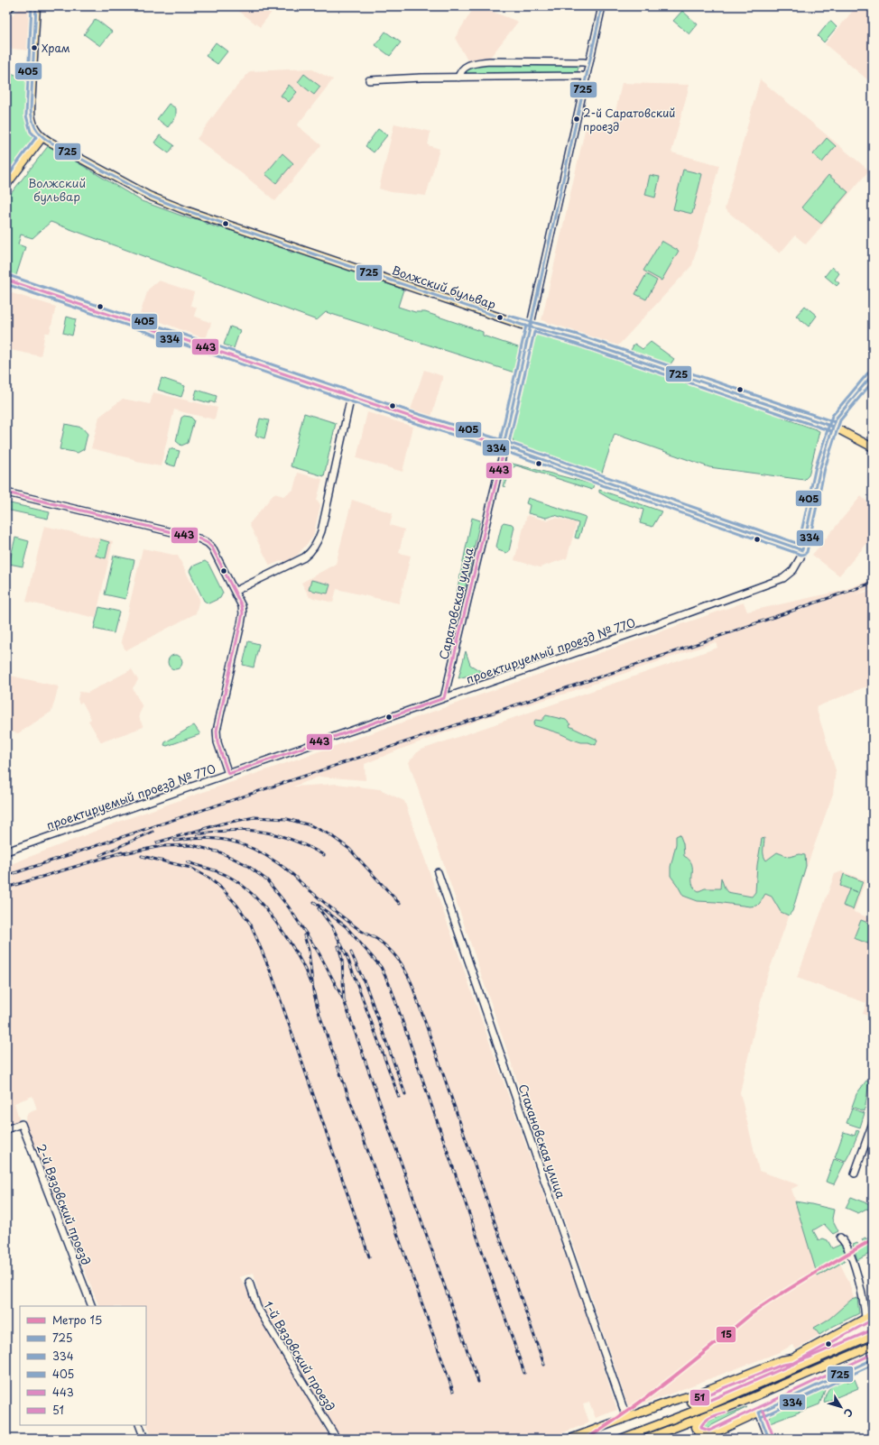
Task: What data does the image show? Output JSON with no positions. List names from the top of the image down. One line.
{"streets":{"main road":["Волжский бульвар"],"street":["Саратовская улица","проектируемый проезд № 770","Стахановская улица","2-й Вязовский проезд","1-й Вязовский проезд"]},"crossings":[["Волжский бульвар","Саратовская улица"],["Волжский бульвар","проектируемый проезд № 770"],["Саратовская улица","проектируемый проезд № 770"]],"parks":["Волжский бульвар"],"places":["Храм","2-й Саратовский проезд"],"lines":["transit line 725","transit line 405","transit line 443","transit line 334","metro line 15","transit line 51"],"legend":["Метро 15","725","334","405","443","51"],"north":"bottom right"}
